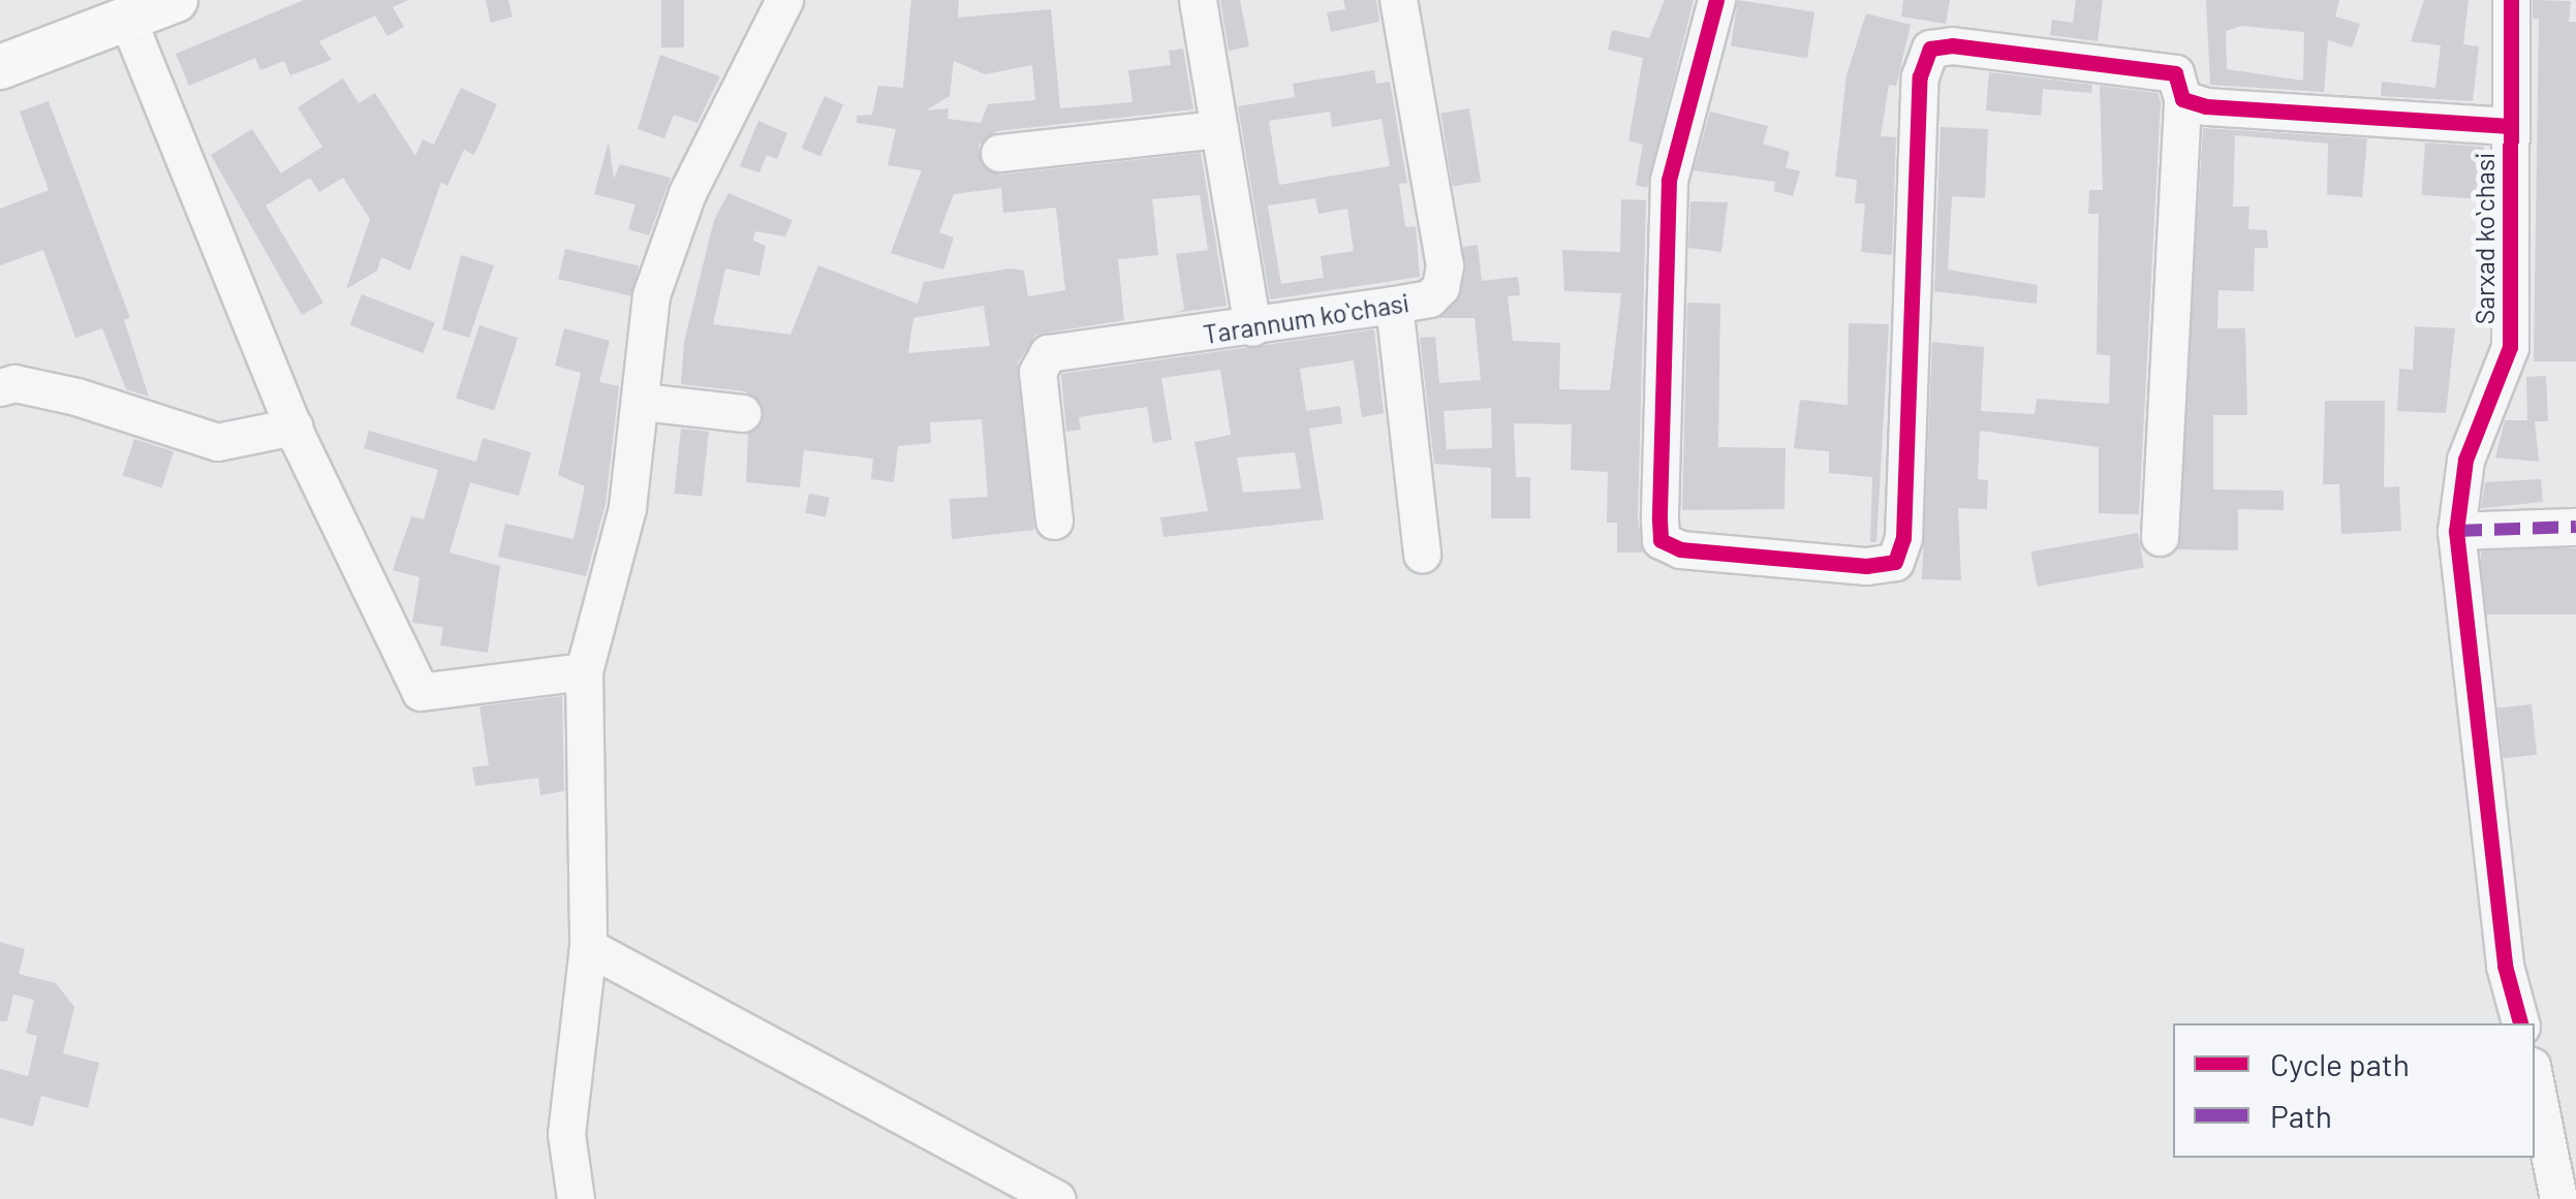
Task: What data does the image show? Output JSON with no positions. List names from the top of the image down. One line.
{"streets":{"street":["Sarxad koʻchasi","Tarannum koʻchasi"]},"legend":["Cycle path","Path"]}
